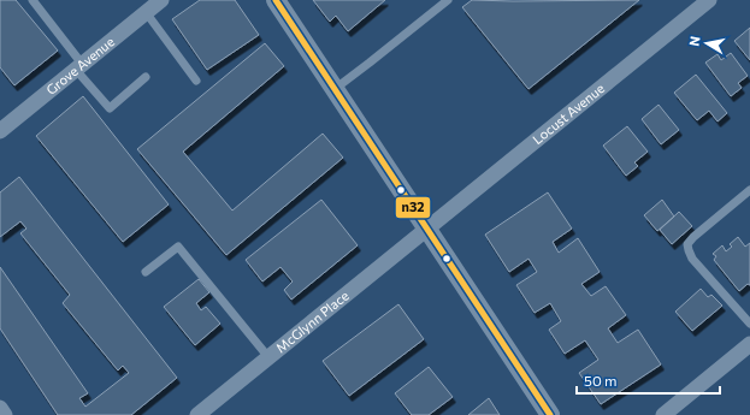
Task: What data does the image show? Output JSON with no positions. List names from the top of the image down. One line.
{"streets":{"street":["Grove Avenue","Locust Avenue","McGlynn Place"]},"crossings":[["Locust Avenue","McGlynn Place"]],"lines":["transit line n32"],"scale_bar":"50 m","north":"left"}
